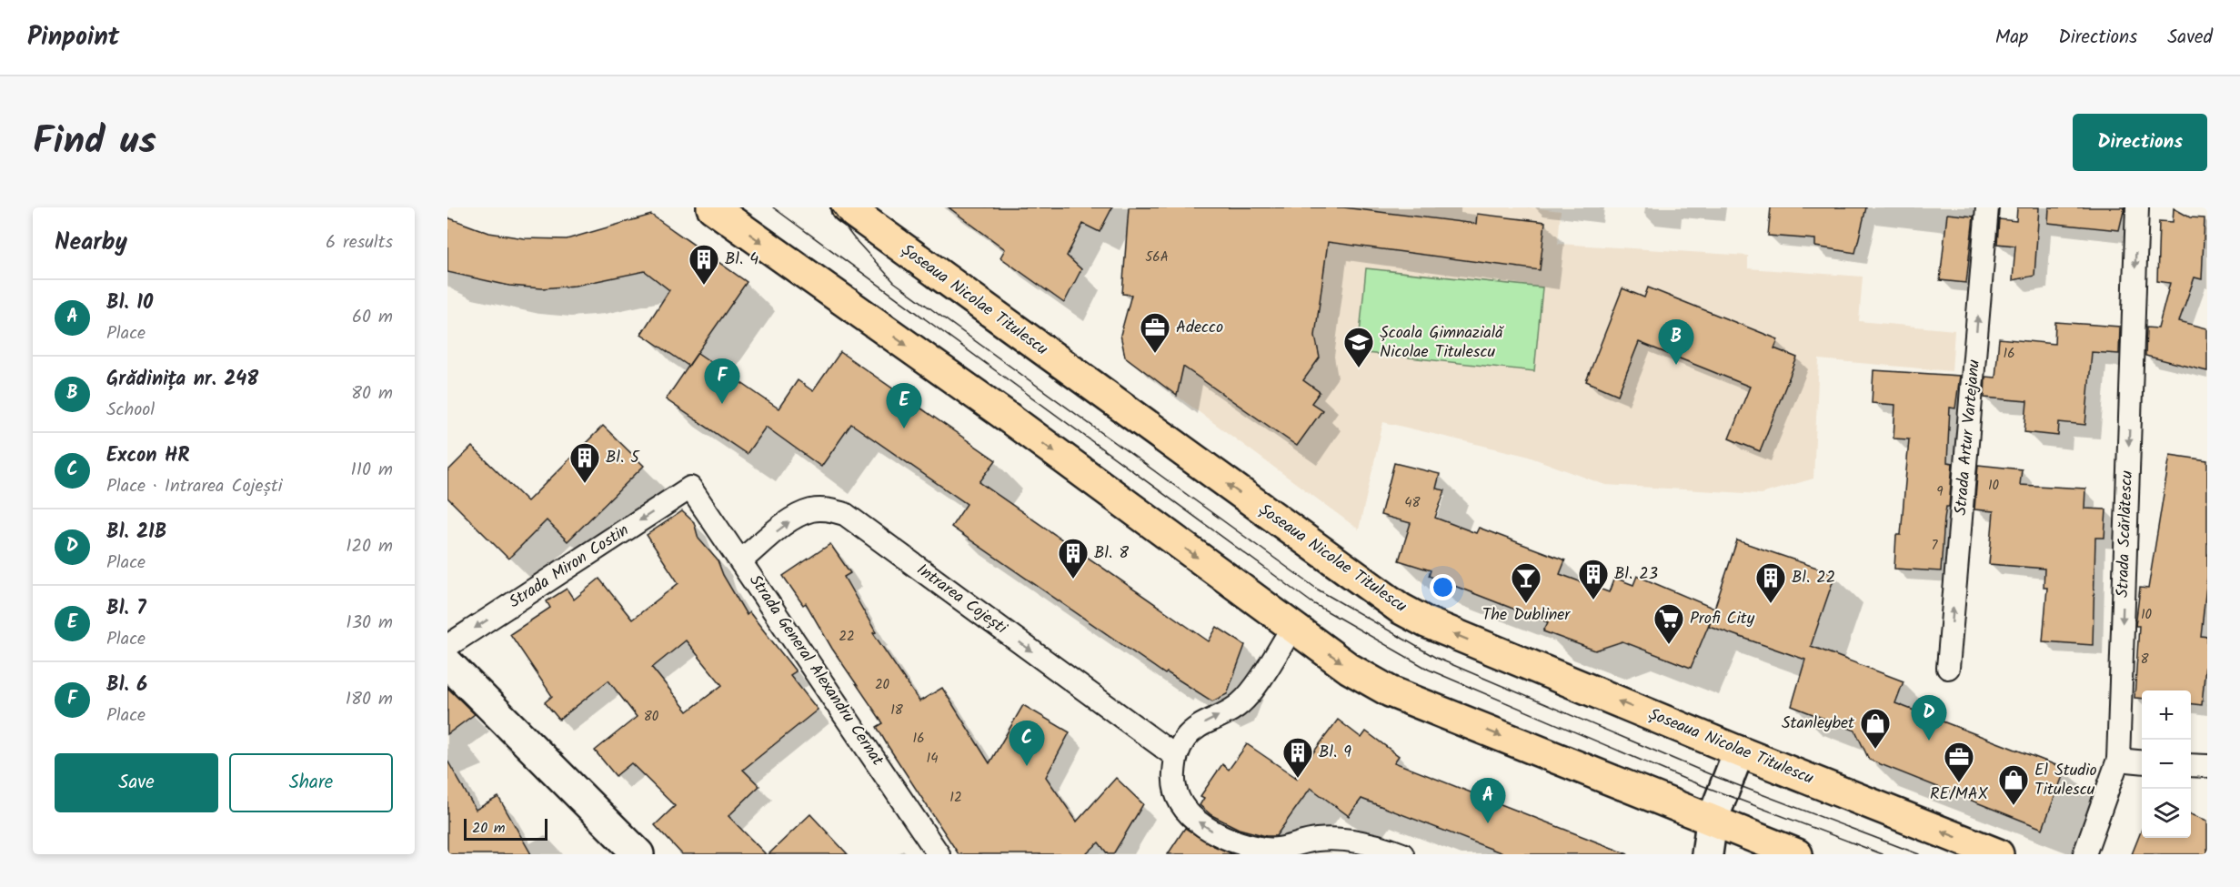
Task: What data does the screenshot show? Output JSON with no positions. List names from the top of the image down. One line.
{"streets":{"main road":["Șoseaua Nicolae Titulescu"],"street":["Strada Artur Vartejanu","Strada Scărlătescu","Strada Miron Costin","Intrarea Cojești","Strada General Alexandru Cernat"]},"crossings":[["Strada Miron Costin","Strada General Alexandru Cernat"],["Intrarea Cojești","Strada General Alexandru Cernat"]],"one_way":["Strada Artur Vartejanu","Strada Scărlătescu","Strada Miron Costin","Intrarea Cojești"],"places":{"building":["Bl. 4","Bl. 5","Bl. 8","Bl. 23","Bl. 22","Bl. 9"],"office":["Adecco","RE/MAX"],"school or university":["Școala Gimnazială Nicolae Titulescu"],"bar":["The Dubliner"],"supermarket":["Profi City"],"shop":["Stanleybet","El Studio Titulescu"]},"house_numbers":["56A","16","10","9","48","7","10","22","8","20","18","80","16","14","12"],"scale_bar":"20 m","page":{"header":"Pinpoint","nav":["Map","Directions","Saved"],"title":"Find us","buttons":["Directions",["Save","Share"]],"heading":["Nearby","6 results"],"list":[{"mark":"A","name":"Bl. 10","note":"Place","value":"60 m"},{"mark":"B","name":"Grădinița nr. 248","note":"School","value":"80 m"},{"mark":"C","name":"Excon HR","note":"Place · Intrarea Cojești","value":"110 m"},{"mark":"D","name":"Bl. 21B","note":"Place","value":"120 m"},{"mark":"E","name":"Bl. 7","note":"Place","value":"130 m"},{"mark":"F","name":"Bl. 6","note":"Place","value":"180 m"}],"pins":["B","F","E","D","C","A"],"map_buttons":["+","−"],"scale":"20 m"}}
